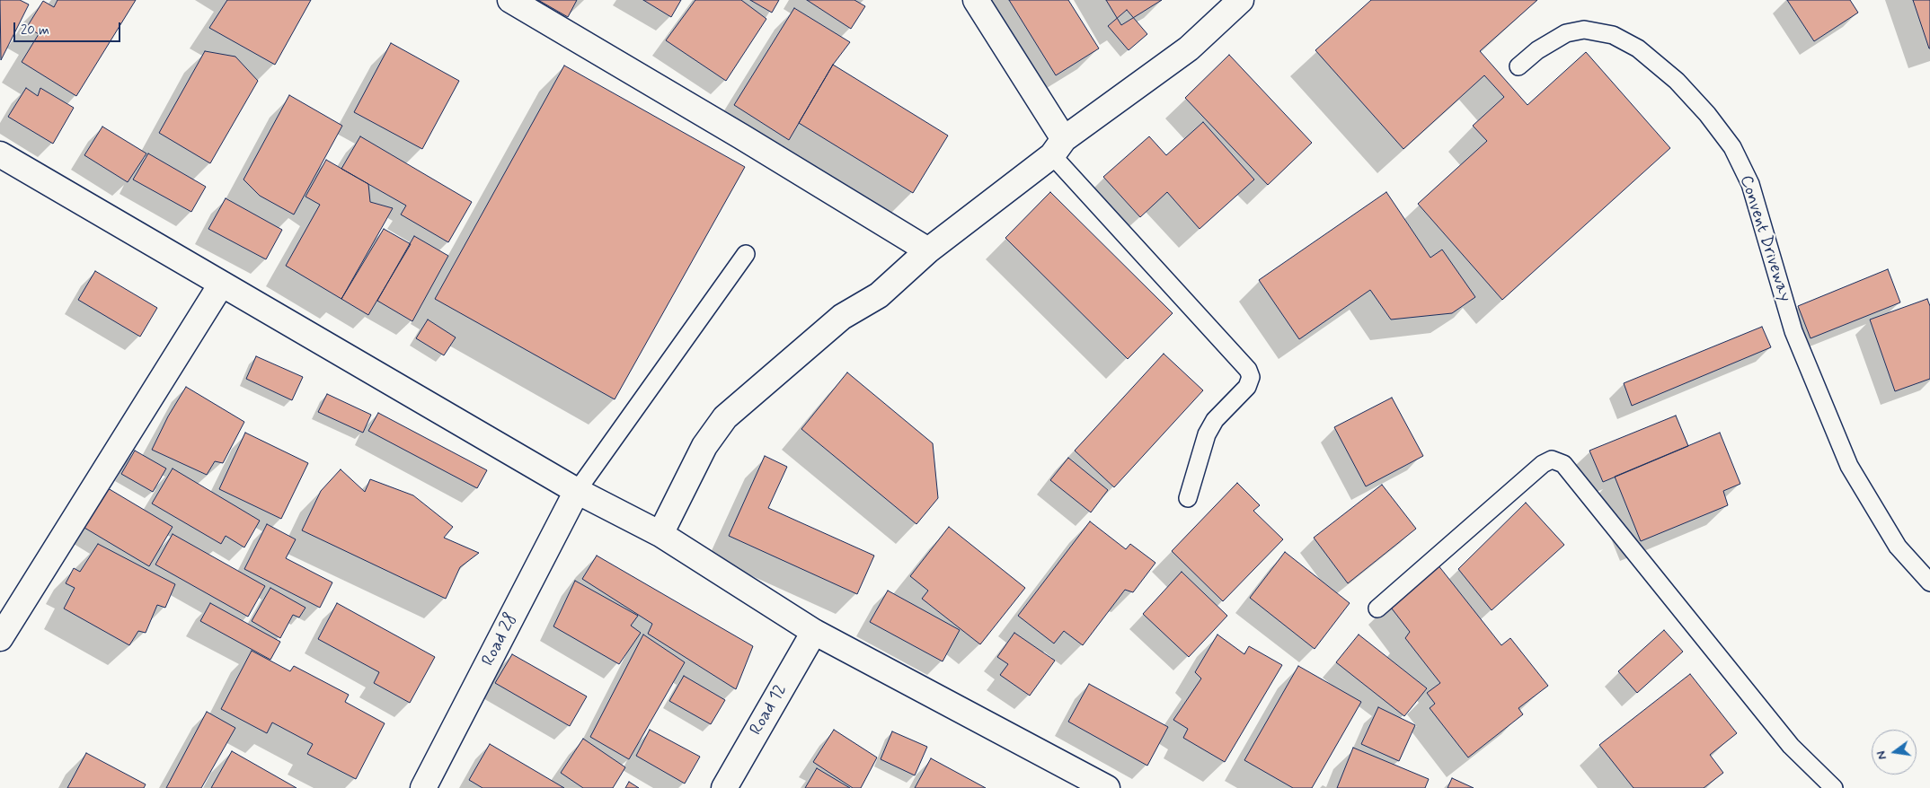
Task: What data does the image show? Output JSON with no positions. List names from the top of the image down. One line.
{"streets":{"street":["Road 28","Road 12"],"lane":["Convent Driveway"]},"scale_bar":"20 m","north":"left"}
